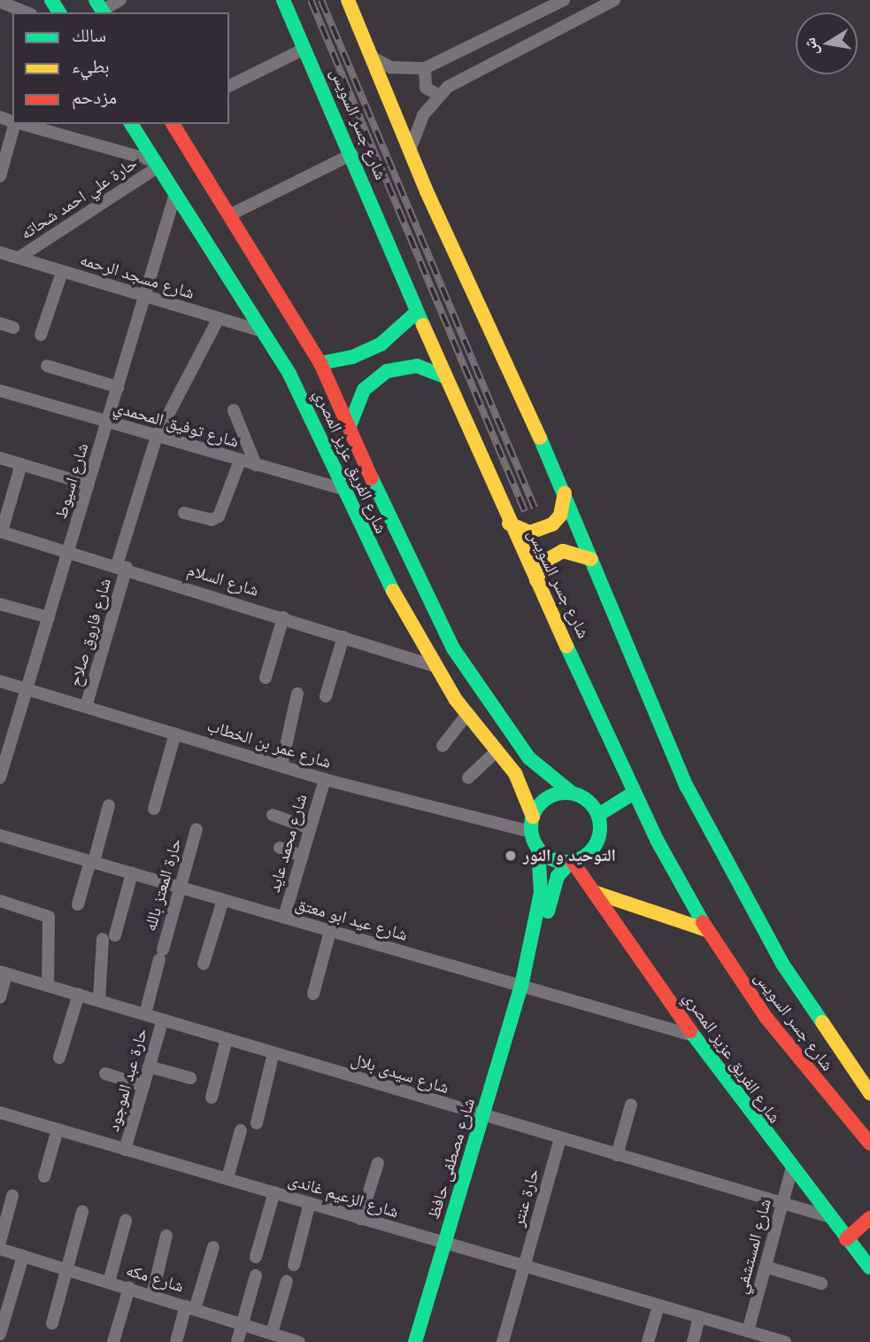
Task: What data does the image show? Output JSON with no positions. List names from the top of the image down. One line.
{"streets":{"main road":["شارع جسر السويس","شارع الفريق عزيز المصري","شارع مصطفى حافظ"],"street":["حارة علي احمد شحاته","شارع مسجد الرحمه","شارع توفيق المحمدي","شارع اسيوط","شارع السلام","شارع فاروق صلاح","شارع عمر بن الخطاب","شارع محمد عايد","حارة المعتز بالله","شارع عيد ابو معتق","شارع سيدى بلال","حارة عبد الموجود","شارع الزعيم غاندى","حارة عنتر","شارع المستشفي","شارع مكه"]},"crossings":[["حارة علي احمد شحاته","شارع مسجد الرحمه"],["حارة علي احمد شحاته","شارع الفريق عزيز المصري"],["شارع مسجد الرحمه","شارع الفريق عزيز المصري"],["شارع مسجد الرحمه","شارع اسيوط"],["شارع مسجد الرحمه","شارع فاروق صلاح"],["شارع توفيق المحمدي","شارع الفريق عزيز المصري"],["شارع توفيق المحمدي","شارع اسيوط"],["شارع توفيق المحمدي","شارع فاروق صلاح"],["شارع الفريق عزيز المصري","شارع اسيوط"],["شارع الفريق عزيز المصري","شارع السلام"],["شارع الفريق عزيز المصري","شارع عمر بن الخطاب"],["شارع الفريق عزيز المصري","شارع عيد ابو معتق"],["شارع الفريق عزيز المصري","شارع سيدى بلال"],["شارع الفريق عزيز المصري","شارع مصطفى حافظ"],["شارع الفريق عزيز المصري","شارع المستشفي"],["شارع اسيوط","شارع السلام"],["شارع اسيوط","شارع عمر بن الخطاب"],["شارع السلام","شارع فاروق صلاح"],["شارع فاروق صلاح","شارع عمر بن الخطاب"],["شارع عمر بن الخطاب","شارع محمد عايد"],["شارع عمر بن الخطاب","شارع مصطفى حافظ"],["شارع محمد عايد","شارع عيد ابو معتق"],["حارة المعتز بالله","شارع عيد ابو معتق"],["حارة المعتز بالله","شارع سيدى بلال"],["شارع عيد ابو معتق","شارع مصطفى حافظ"],["شارع سيدى بلال","حارة عبد الموجود"],["شارع سيدى بلال","شارع مصطفى حافظ"],["شارع سيدى بلال","حارة عنتر"],["شارع سيدى بلال","شارع المستشفي"],["حارة عبد الموجود","شارع الزعيم غاندى"],["شارع مصطفى حافظ","شارع الزعيم غاندى"],["شارع الزعيم غاندى","حارة عنتر"],["شارع الزعيم غاندى","شارع المستشفي"]],"places":["التوحيد و النور"],"legend":["سالك","بطيء","مزدحم"],"north":"left"}
